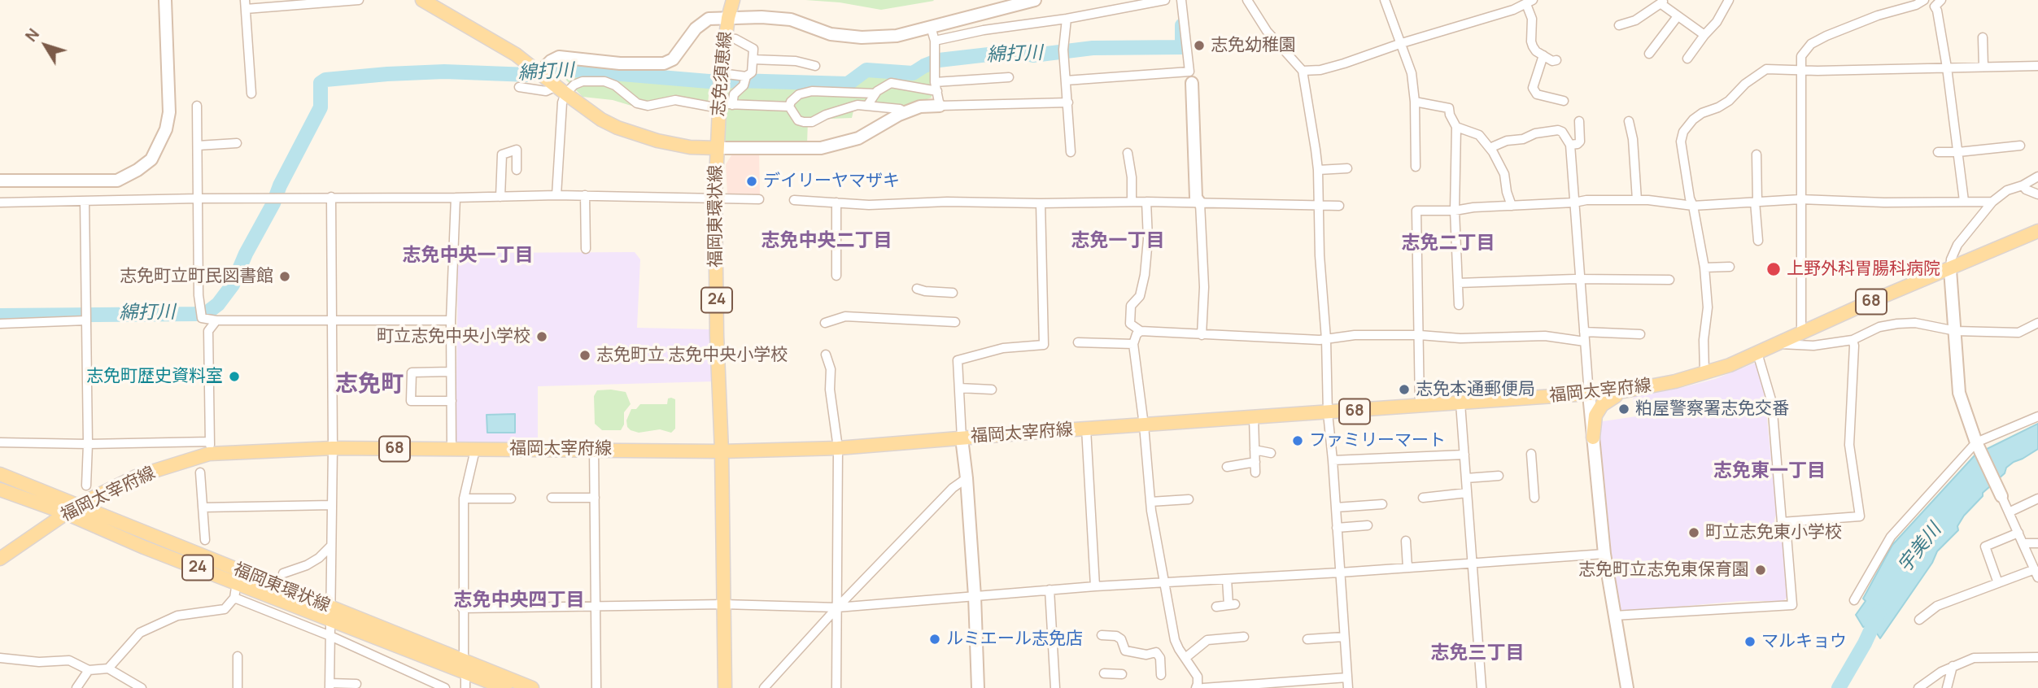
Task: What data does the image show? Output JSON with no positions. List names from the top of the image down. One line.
{"streets":{"main road":["志免須恵線","福岡東環状線","24","68","福岡太宰府線"]},"crossings":[["志免須恵線","福岡東環状線"],["福岡東環状線","福岡太宰府線"]],"districts":["志免中央二丁目","志免一丁目","志免二丁目","志免中央一丁目","志免町","志免東一丁目","志免中央四丁目","志免三丁目"],"water":["綿打川","宇美川"],"places":["志免幼稚園","デイリーヤマザキ","上野外科胃腸科病院","志免町立町民図書館","町立志免中央小学校","志免町立 志免中央小学校","志免町歴史資料室","志免本通郵便局","粕屋警察署志免交番","ファミリーマート","町立志免東小学校","志免町立志免東保育園","ルミエール志免店","マルキョウ"],"north":"top left"}
